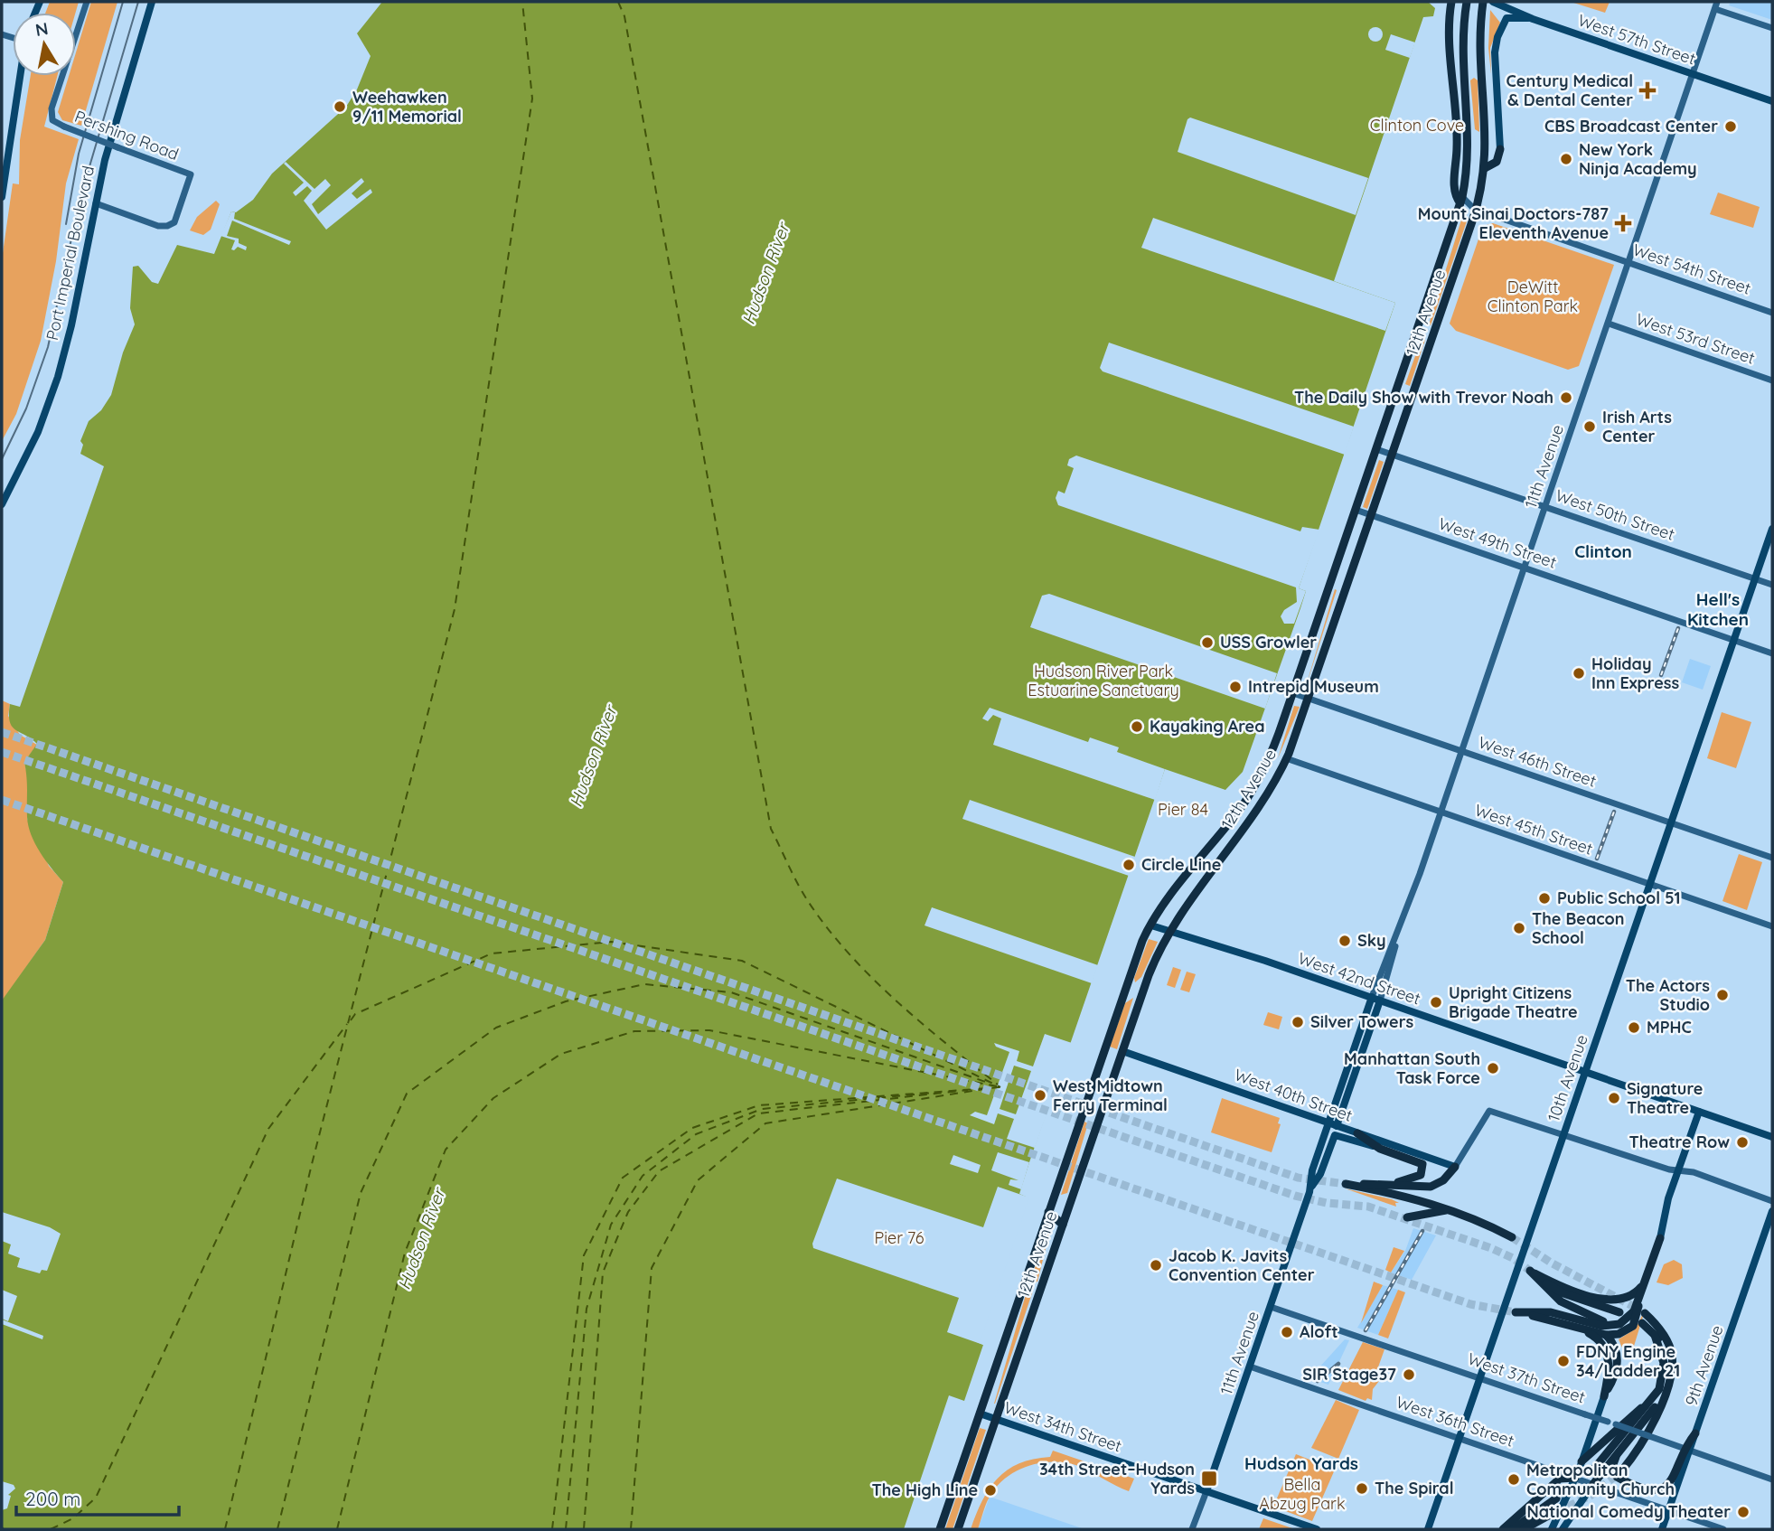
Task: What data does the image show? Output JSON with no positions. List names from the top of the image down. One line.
{"streets":{"highway":["12th Avenue"],"main road":["West 57th Street","Pershing Road","Port Imperial Boulevard","West 54th Street","West 53rd Street","11th Avenue","West 50th Street","West 49th Street","West 46th Street","West 45th Street","West 42nd Street","10th Avenue","West 40th Street","9th Avenue","West 37th Street","West 36th Street","West 34th Street"]},"crossings":[["West 57th Street","11th Avenue"],["Pershing Road","Port Imperial Boulevard"],["West 54th Street","12th Avenue"],["West 54th Street","11th Avenue"],["12th Avenue","West 50th Street"],["12th Avenue","West 49th Street"],["12th Avenue","West 46th Street"],["12th Avenue","West 45th Street"],["12th Avenue","West 42nd Street"],["12th Avenue","West 40th Street"],["12th Avenue","West 34th Street"],["West 53rd Street","11th Avenue"],["11th Avenue","West 50th Street"],["11th Avenue","West 49th Street"],["11th Avenue","West 46th Street"],["11th Avenue","West 45th Street"],["11th Avenue","West 42nd Street"],["11th Avenue","West 40th Street"],["11th Avenue","West 37th Street"],["11th Avenue","West 36th Street"],["11th Avenue","West 34th Street"],["West 50th Street","10th Avenue"],["West 49th Street","10th Avenue"],["West 46th Street","10th Avenue"],["West 45th Street","10th Avenue"],["West 42nd Street","10th Avenue"],["10th Avenue","West 37th Street"],["10th Avenue","West 36th Street"]],"districts":["Clinton","Hell's Kitchen","Hudson Yards"],"water":["Hudson River"],"parks":["Clinton Cove","DeWitt Clinton Park","Hudson River Park Estuarine Sanctuary","Pier 84","Pier 76","Bella Abzug Park"],"places":{"health":["Century Medical & Dental Center","Mount Sinai Doctors-787 Eleventh Avenue"],"other":["Weehawken 9/11 Memorial","CBS Broadcast Center","New York Ninja Academy","The Daily Show with Trevor Noah","Irish Arts Center","USS Growler","Holiday Inn Express","Intrepid Museum","Kayaking Area","Circle Line","Public School 51","The Beacon School","Sky","The Actors Studio","Upright Citizens Brigade Theatre","Silver Towers","MPHC","Manhattan South Task Force","West Midtown Ferry Terminal","Signature Theatre","Theatre Row","Jacob K. Javits Convention Center","Aloft","FDNY Engine 34/Ladder 21","SIR Stage37","Metropolitan Community Church","The Spiral","The High Line","National Comedy Theater"],"transit":["34th Street–Hudson Yards"]},"scale_bar":"200 m","north":"top"}
